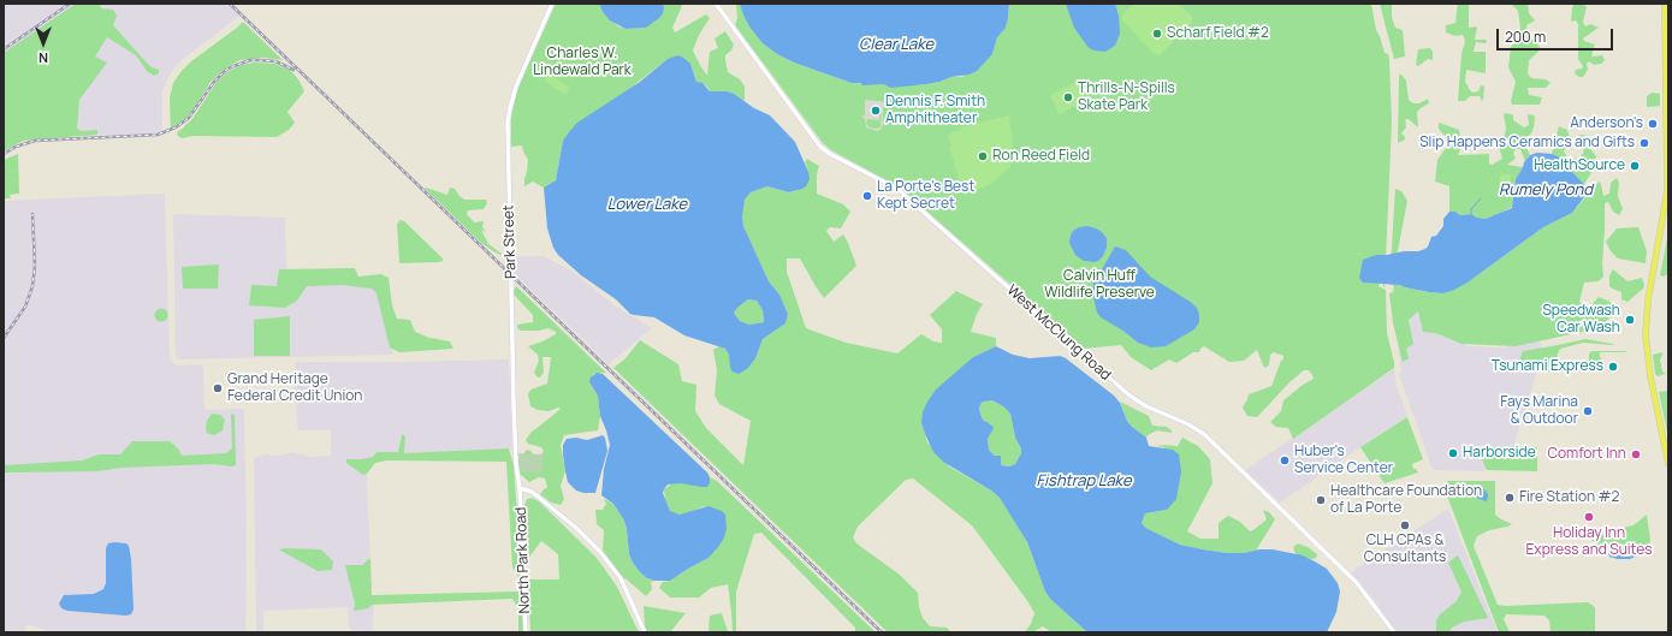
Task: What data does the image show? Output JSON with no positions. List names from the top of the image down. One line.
{"streets":{"street":["Park Street","West McClung Road","North Park Road"]},"crossings":[["Park Street","North Park Road"]],"water":["Clear Lake","Rumely Pond","Lower Lake","Fishtrap Lake"],"parks":["Charles W. Lindewald Park","Calvin Huff Wildlife Preserve"],"places":["Scharf Field #2","Thrills-N-Spills Skate Park","Dennis F. Smith Amphitheater","Anderson's","Slip Happens Ceramics and Gifts","Ron Reed Field","HealthSource","La Porte's Best Kept Secret","Speedwash Car Wash","Tsunami Express","Grand Heritage Federal Credit Union","Fays Marina & Outdoor","Harborside","Comfort Inn","Huber's Service Center","Fire Station #2","Healthcare Foundation of La Porte","Holiday Inn Express and Suites","CLH CPAs & Consultants"],"scale_bar":"200 m","north":"bottom"}
